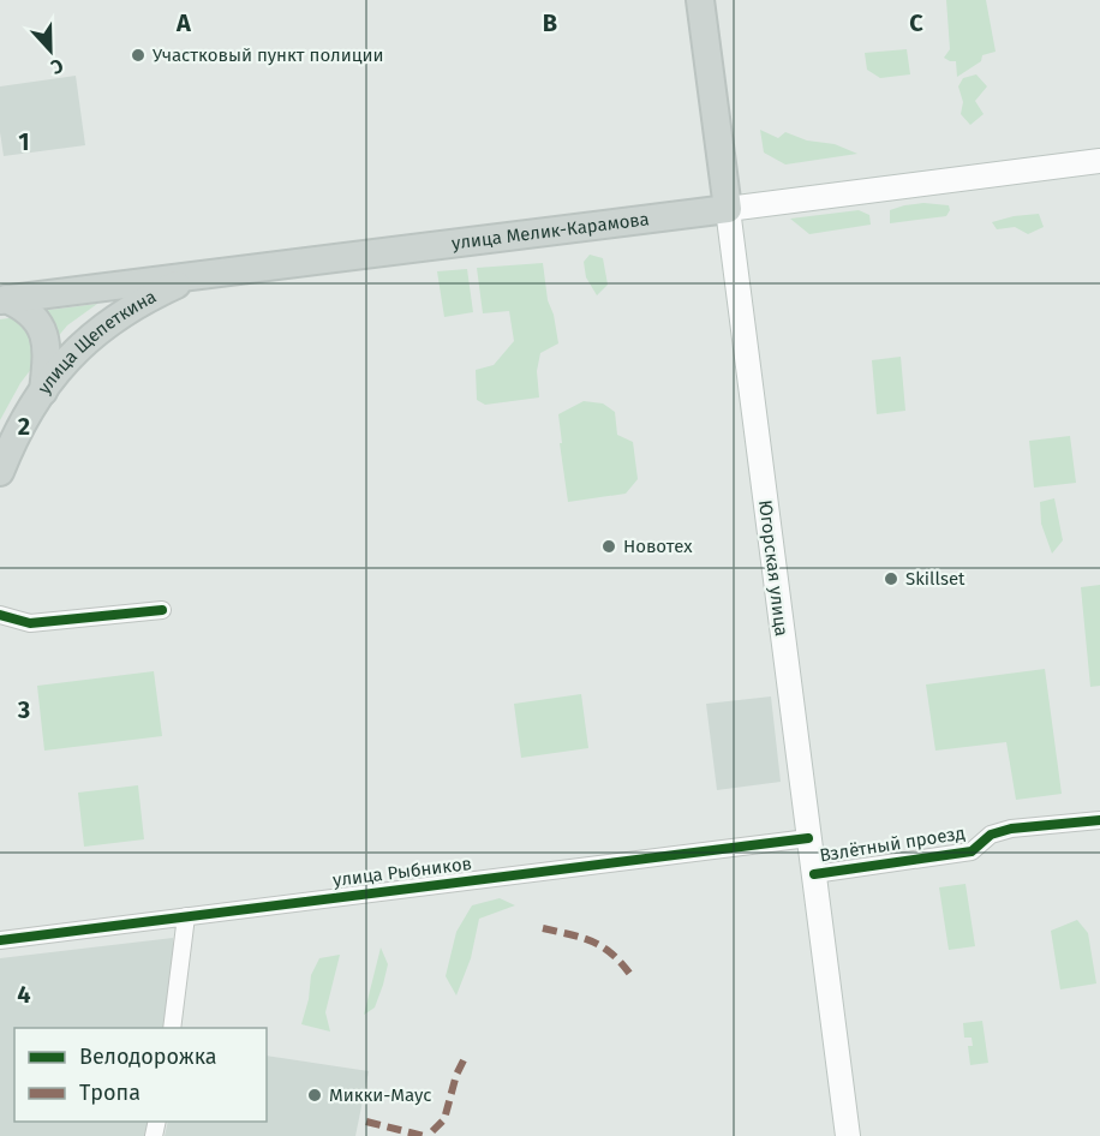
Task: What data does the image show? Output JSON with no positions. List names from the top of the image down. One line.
{"streets":{"main road":["улица Мелик-Карамова","улица Щепеткина","Югорская улица"],"street":["Взлётный проезд","улица Рыбников"]},"crossings":[["улица Мелик-Карамова","улица Щепеткина"],["улица Мелик-Карамова","Югорская улица"],["Югорская улица","Взлётный проезд"],["Югорская улица","улица Рыбников"]],"places":["Участковый пункт полиции","Новотех","Skillset","Микки-Маус"],"legend":["Велодорожка","Тропа"],"north":"bottom","grid":{"columns":["A","B","C"],"rows":["1","2","3","4"]}}
